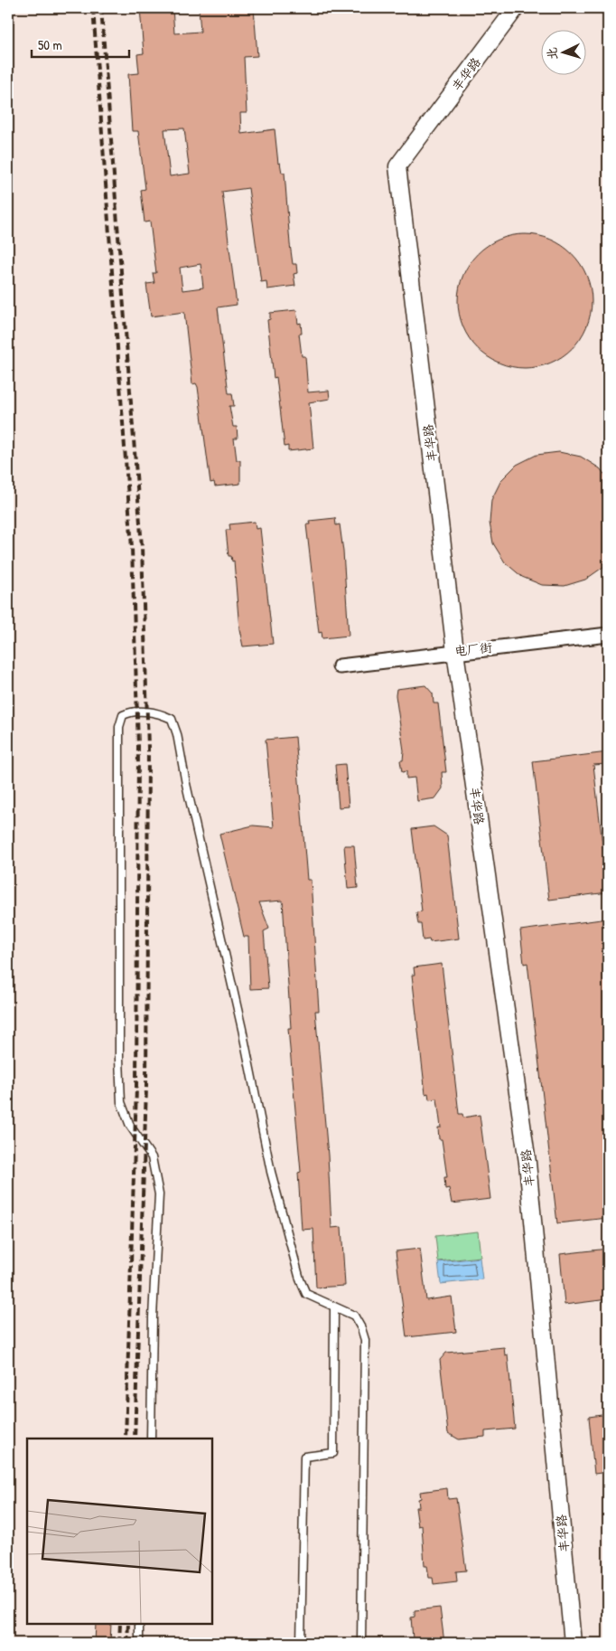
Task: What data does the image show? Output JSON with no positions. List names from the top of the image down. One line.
{"streets":{"street":["丰华路","电厂街"]},"crossings":[["丰华路","电厂街"]],"scale_bar":"50 m","north":"left"}
